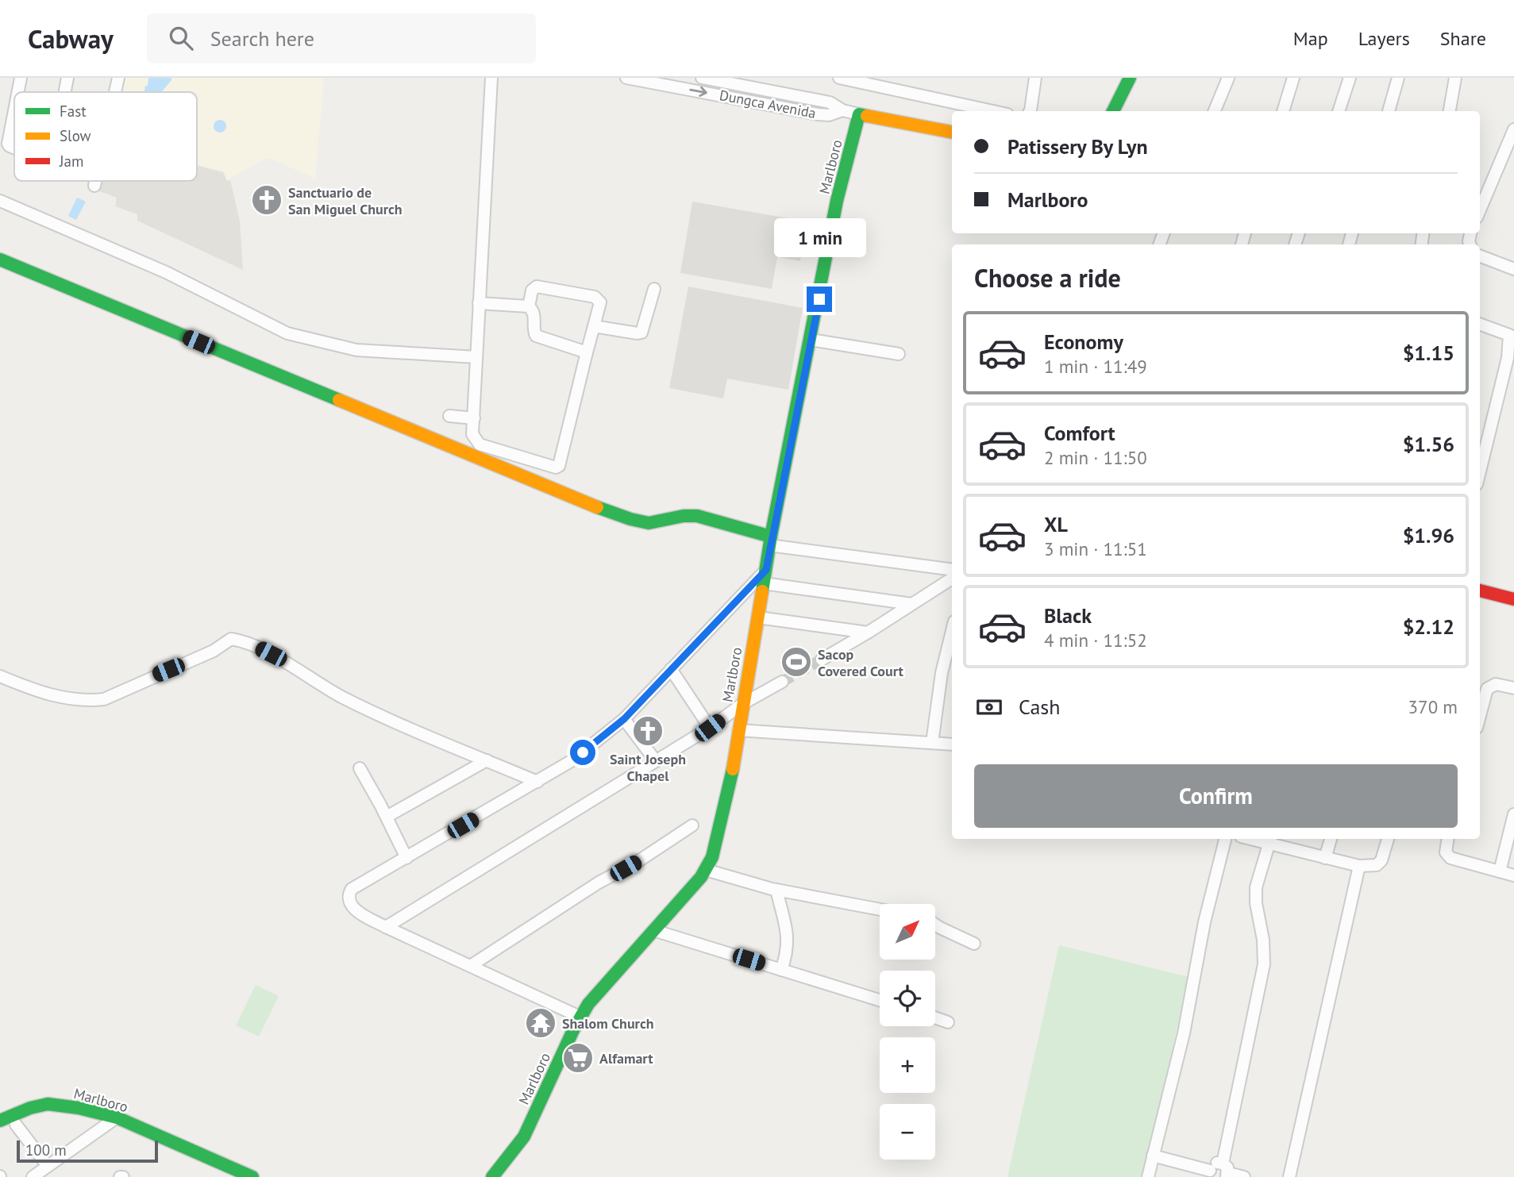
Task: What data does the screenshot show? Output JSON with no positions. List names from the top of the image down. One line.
{"streets":{"street":["Dungca Avenida","Marlboro"]},"crossings":[["Dungca Avenida","Marlboro"]],"places":{"church":["Sanctuario de San Miguel Church","Saint Joseph Chapel"],"sports":["Sacop Covered Court"],"temple":["Shalom Church"],"supermarket":["Alfamart"]},"legend":["Fast","Slow","Jam"],"scale_bar":"100 m","north":"top right","page":{"header":"Cabway","search":"Search here","nav":["Map","Layers","Share"],"banner":["Patissery By Lyn","Marlboro"],"bubble":"1 min","heading":"Choose a ride","list":[{"name":"Economy","note":"1 min · 11:49","value":"$1.15"},{"name":"Comfort","note":"2 min · 11:50","value":"$1.56"},{"name":"XL","note":"3 min · 11:51","value":"$1.96"},{"name":"Black","note":"4 min · 11:52","value":"$2.12"}],"pay":["Cash","370 m"],"buttons":"Confirm","map_buttons":["+","−"],"scale":"100 m"}}
